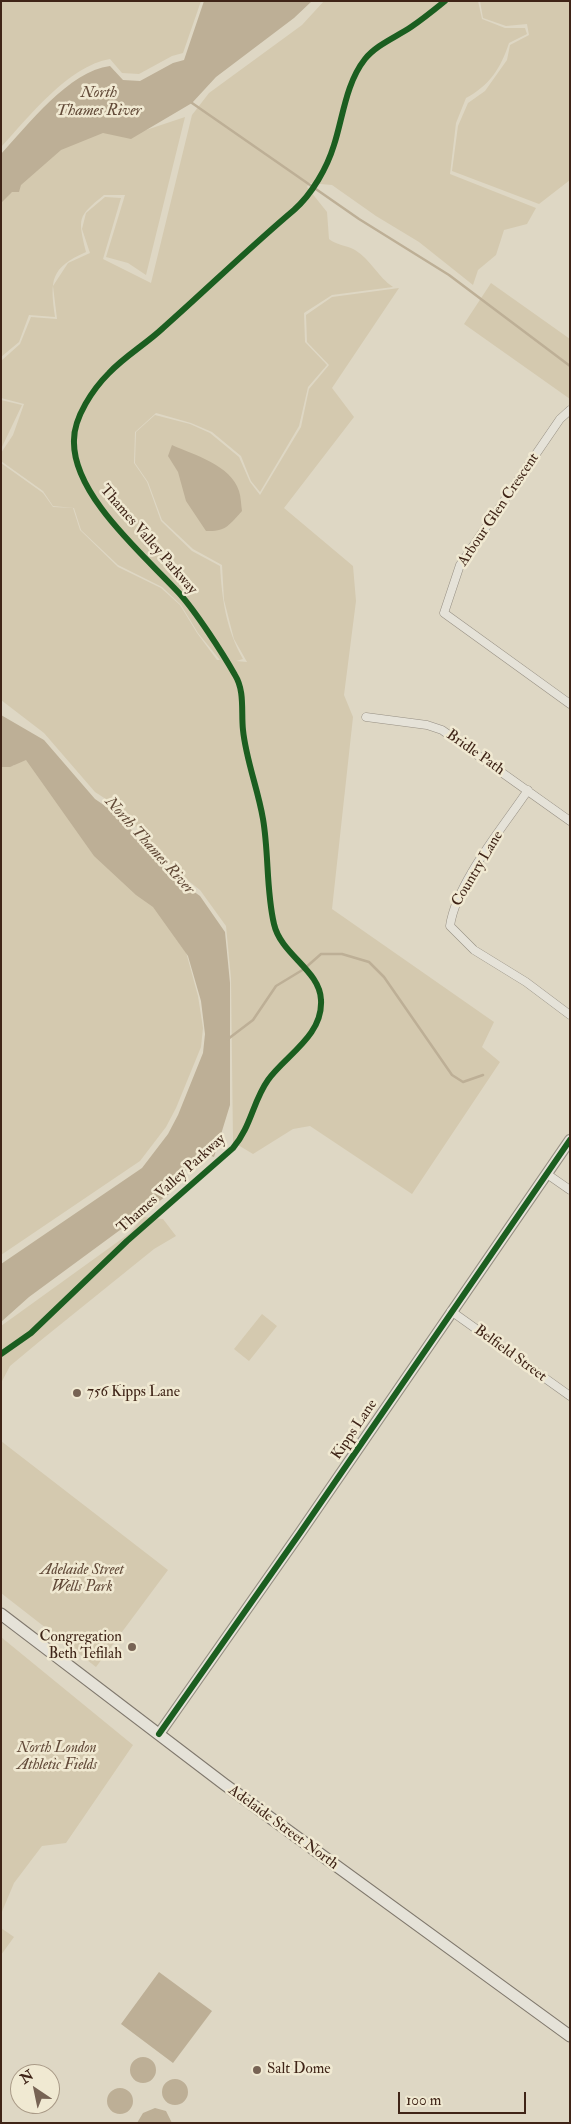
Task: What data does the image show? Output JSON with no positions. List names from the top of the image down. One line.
{"streets":{"main road":["Adelaide Street North"],"street":["Arbour Glen Crescent","Bridle Path","Country Lane","Belfield Street","Kipps Lane"],"cycle path":["Thames Valley Parkway"]},"crossings":[["Bridle Path","Country Lane"],["Belfield Street","Kipps Lane"],["Kipps Lane","Adelaide Street North"]],"water":["North Thames River"],"parks":["Adelaide Street Wells Park","North London Athletic Fields"],"places":["756 Kipps Lane","Congregation Beth Tefilah","Salt Dome"],"scale_bar":"100 m","north":"top left"}
